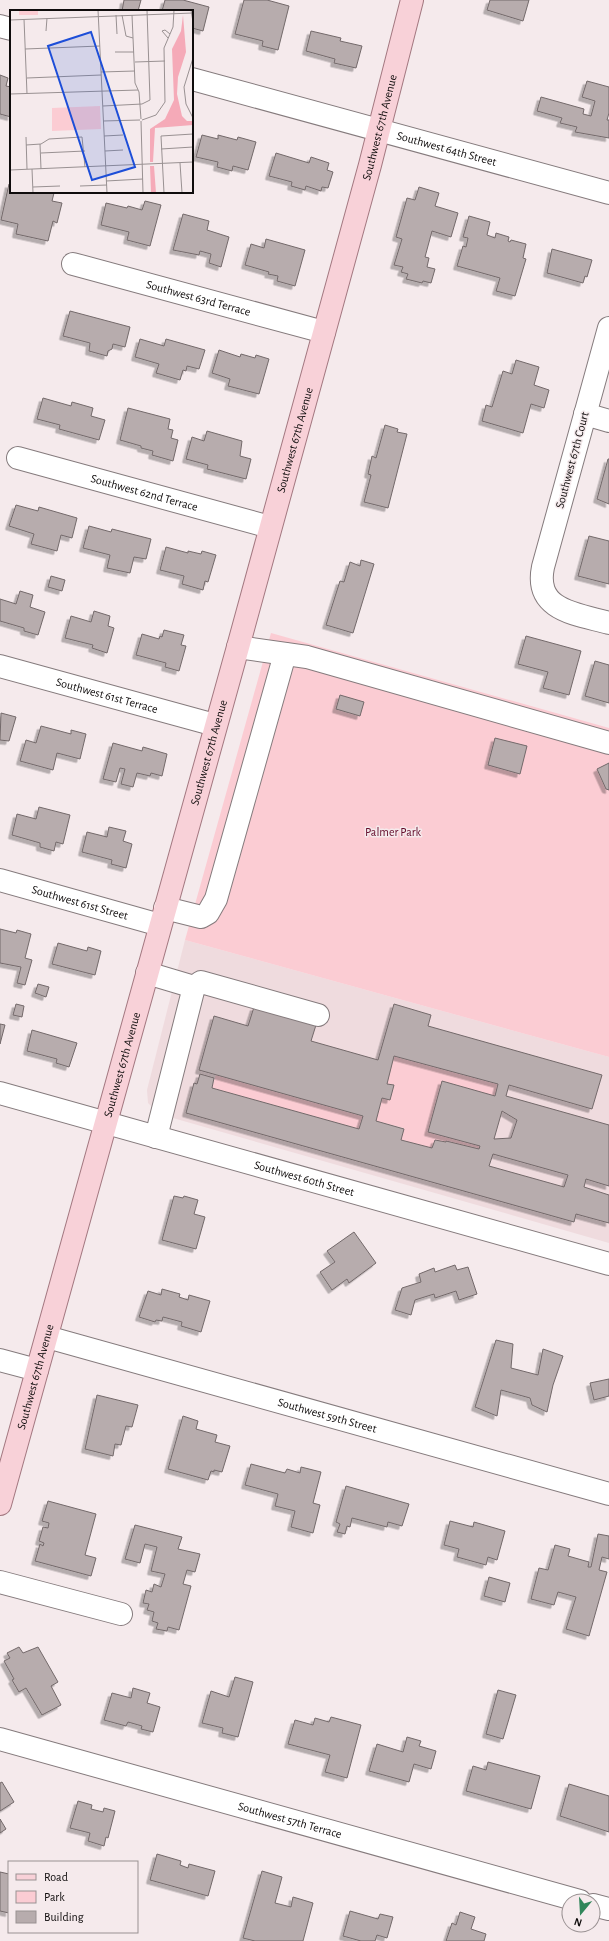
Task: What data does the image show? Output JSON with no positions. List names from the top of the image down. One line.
{"streets":{"main road":["Southwest 67th Avenue"],"street":["Southwest 64th Street","Southwest 63rd Terrace","Southwest 67th Court","Southwest 62nd Terrace","Southwest 61st Terrace","Southwest 61st Street","Southwest 60th Street","Southwest 59th Street","Southwest 57th Terrace"]},"crossings":[["Southwest 67th Avenue","Southwest 64th Street"],["Southwest 67th Avenue","Southwest 63rd Terrace"],["Southwest 67th Avenue","Southwest 62nd Terrace"],["Southwest 67th Avenue","Southwest 61st Terrace"],["Southwest 67th Avenue","Southwest 61st Street"],["Southwest 67th Avenue","Southwest 60th Street"],["Southwest 67th Avenue","Southwest 59th Street"]],"parks":["Palmer Park"],"legend":["Road","Park","Building"],"north":"bottom"}
